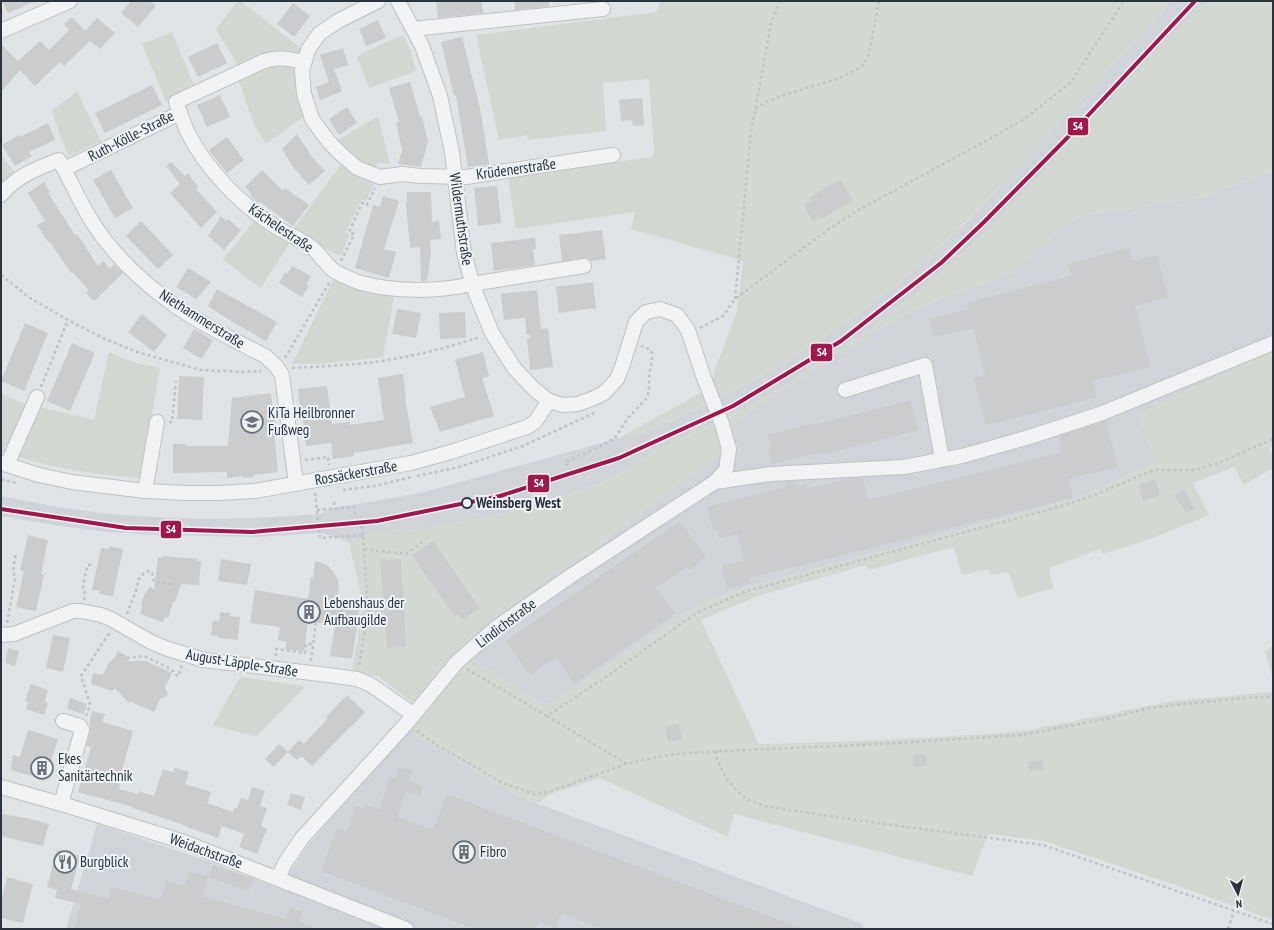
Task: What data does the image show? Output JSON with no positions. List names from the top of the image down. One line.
{"streets":{"street":["Ruth-Kölle-Straße","Krüdenerstraße","Wildermuthstraße","Kächelestraße","Niethammerstraße","Rossäckerstraße","Lindichstraße","August-Läpple-Straße","Weidachstraße"]},"crossings":[["Ruth-Kölle-Straße","Krüdenerstraße"],["Ruth-Kölle-Straße","Kächelestraße"],["Ruth-Kölle-Straße","Niethammerstraße"],["Krüdenerstraße","Wildermuthstraße"],["Wildermuthstraße","Kächelestraße"],["Wildermuthstraße","Rossäckerstraße"],["Wildermuthstraße","Lindichstraße"],["Niethammerstraße","Rossäckerstraße"],["Lindichstraße","August-Läpple-Straße"],["Lindichstraße","Weidachstraße"]],"places":{"school or university":["KiTa Heilbronner Fußweg"],"other":["Weinsberg West"],"building":["Lebenshaus der Aufbaugilde","Ekes Sanitärtechnik","Fibro"],"restaurant":["Burgblick"]},"lines":["transit line S4"],"north":"bottom"}
